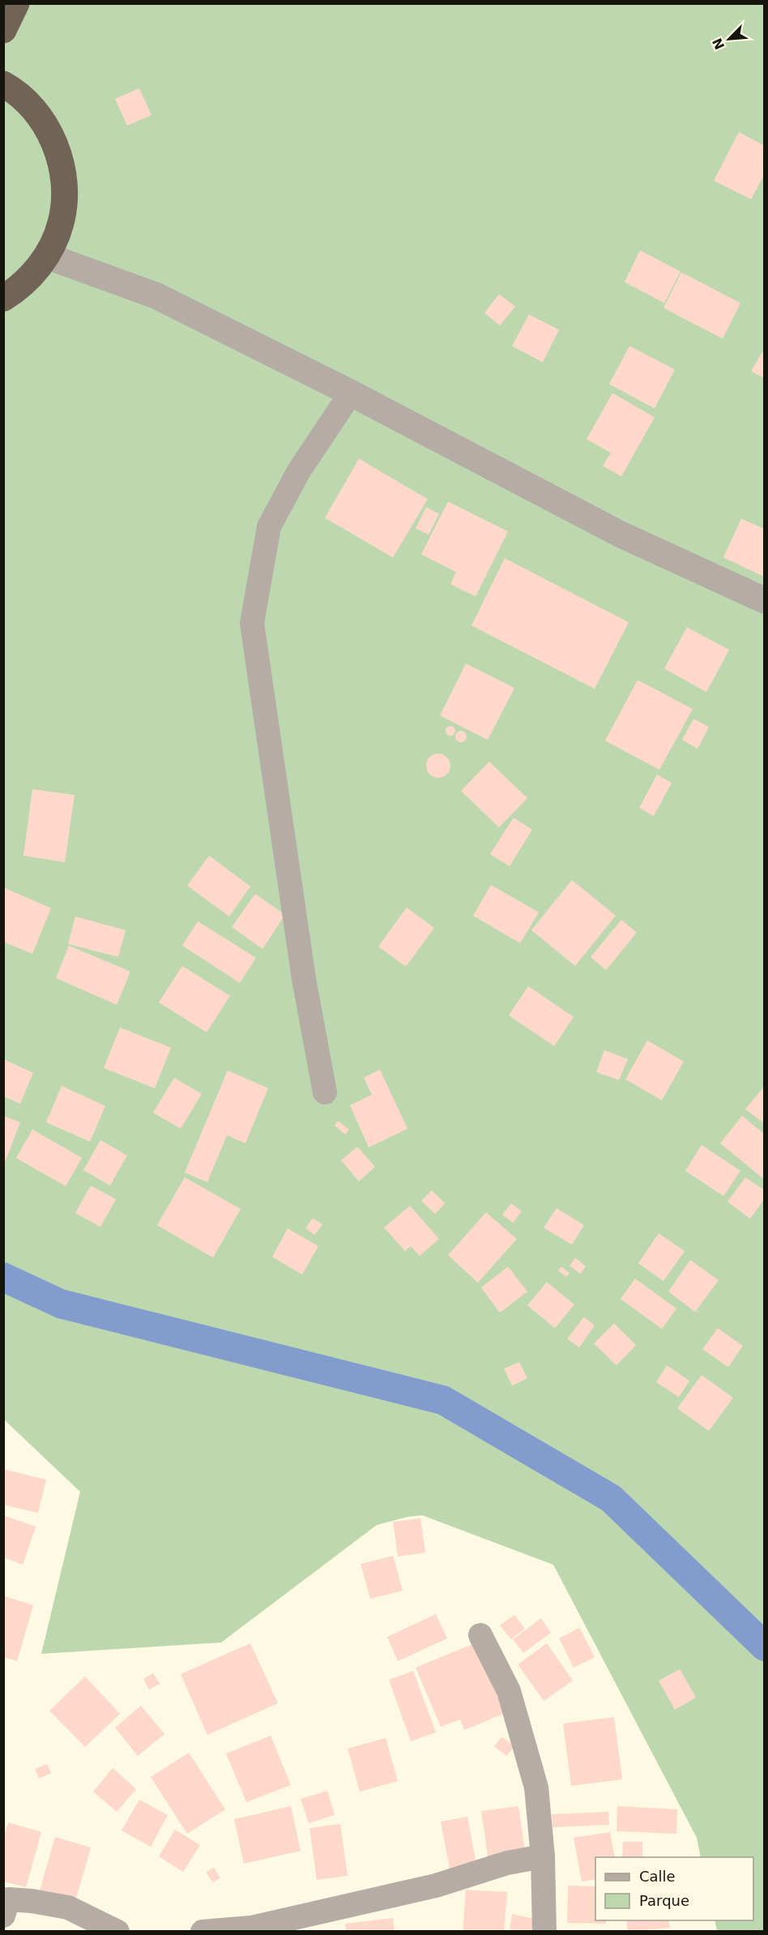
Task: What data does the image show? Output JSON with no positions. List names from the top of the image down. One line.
{"legend":["Calle","Parque"],"north":"bottom left"}
